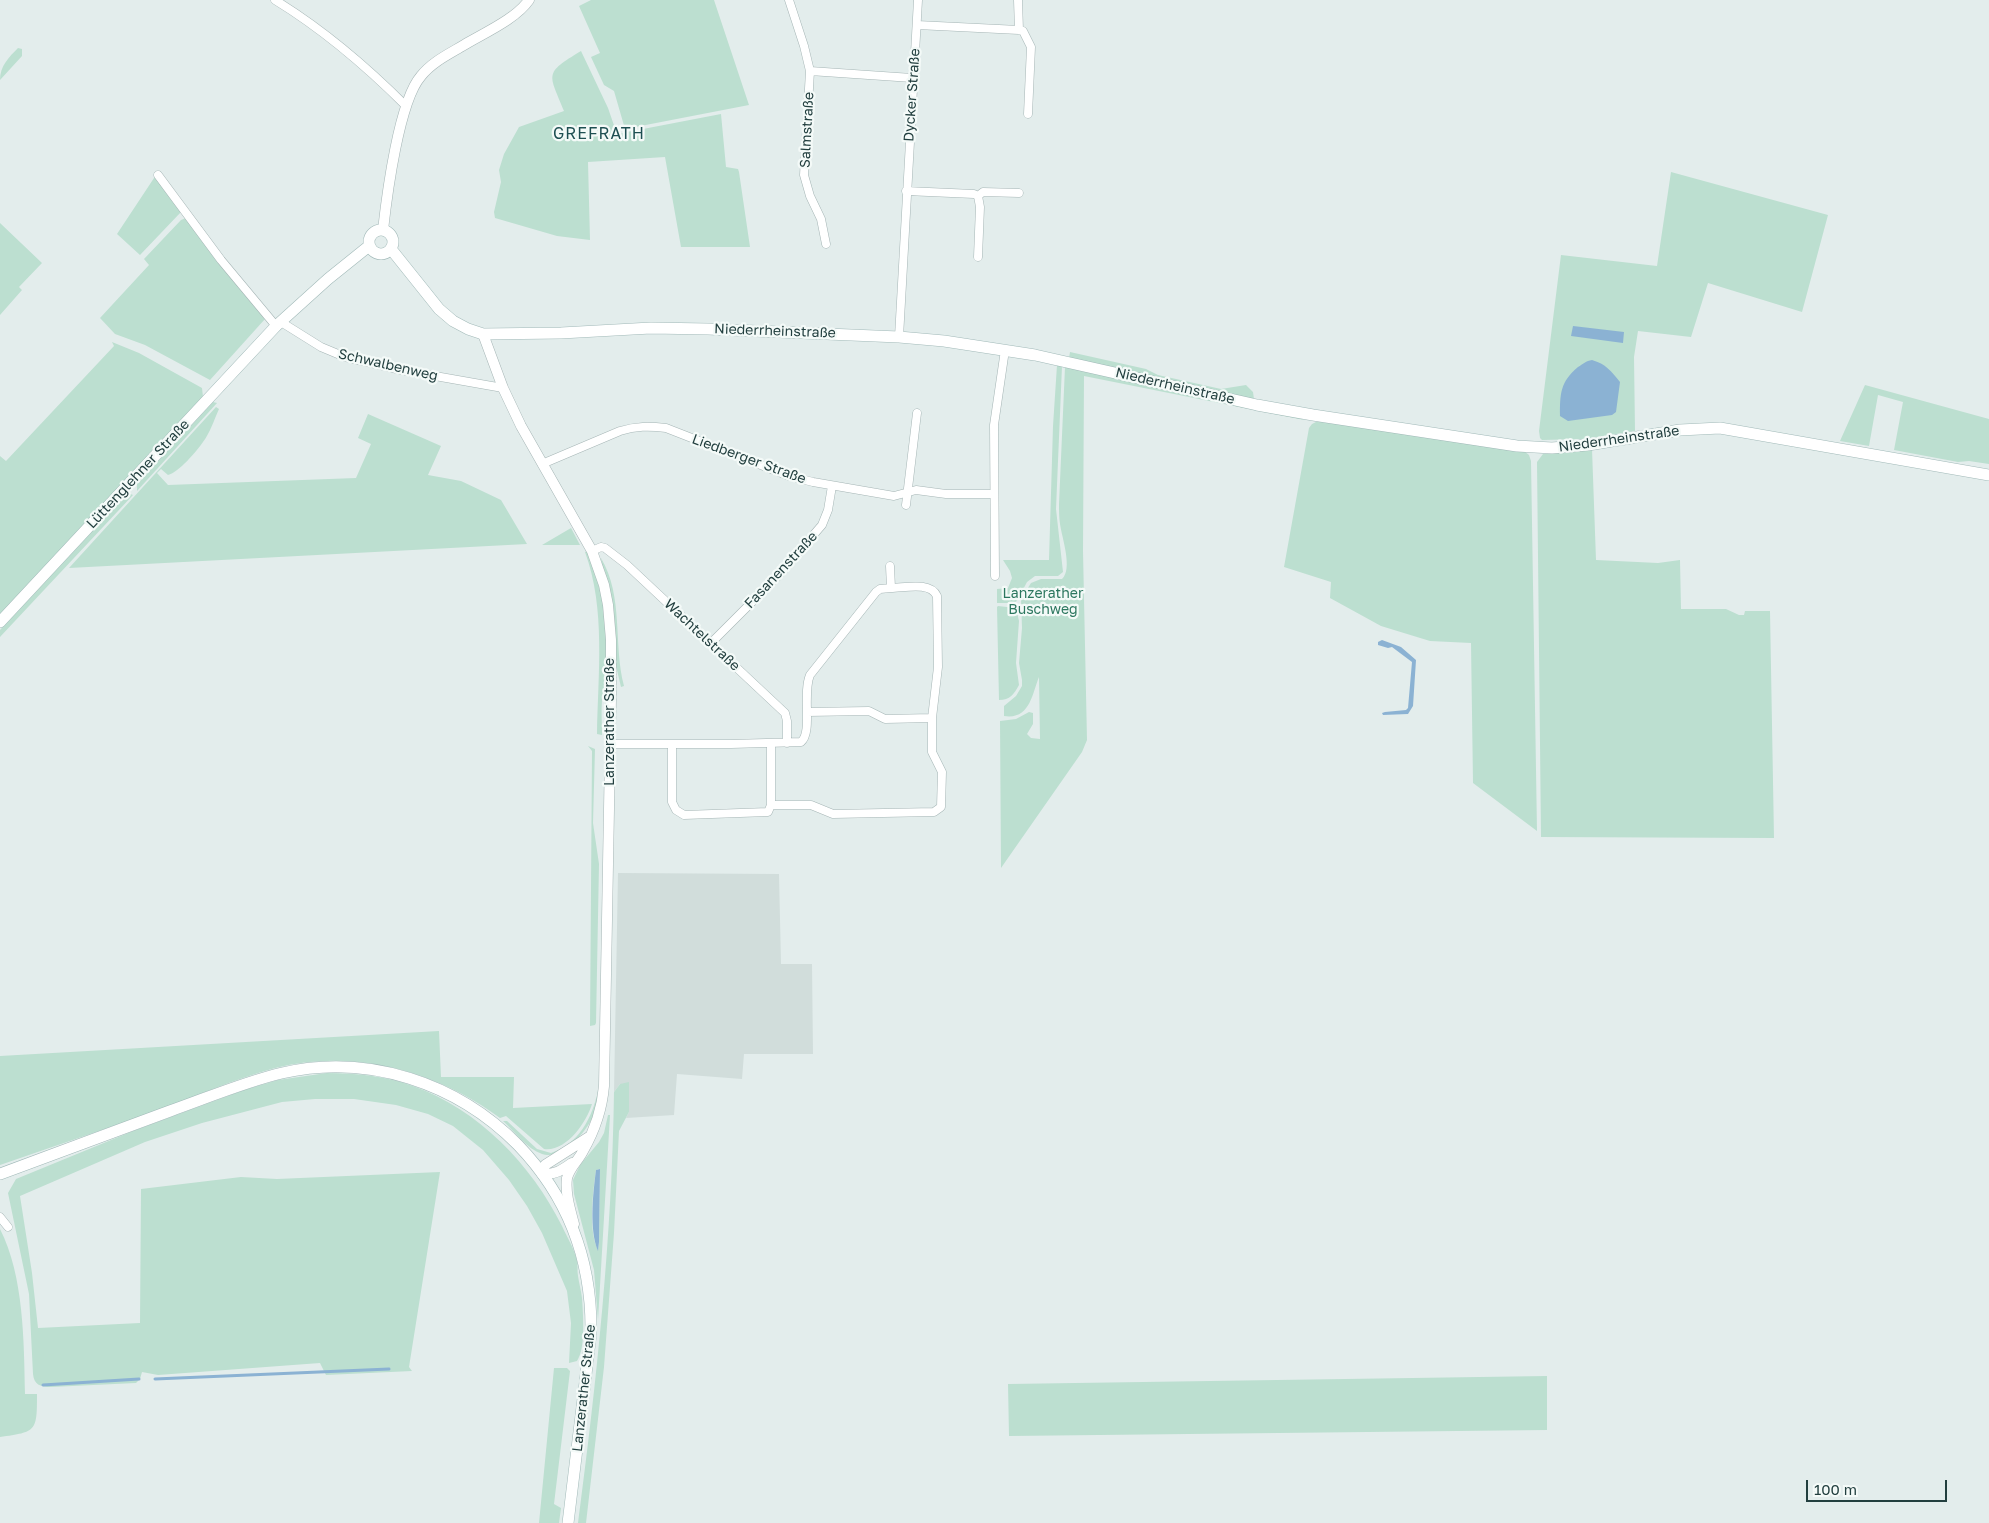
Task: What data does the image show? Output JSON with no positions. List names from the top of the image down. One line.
{"streets":{"main road":["Niederrheinstraße","Lüttenglehner Straße","Lanzerather Straße"],"street":["Dycker Straße","Salmstraße","Schwalbenweg","Liedberger Straße","Fasanenstraße","Wachtelstraße"]},"crossings":[["Dycker Straße","Salmstraße"],["Dycker Straße","Niederrheinstraße"],["Niederrheinstraße","Lüttenglehner Straße"],["Niederrheinstraße","Lanzerather Straße"],["Schwalbenweg","Lüttenglehner Straße"],["Schwalbenweg","Lanzerather Straße"],["Liedberger Straße","Fasanenstraße"],["Liedberger Straße","Lanzerather Straße"],["Fasanenstraße","Wachtelstraße"],["Wachtelstraße","Lanzerather Straße"]],"districts":["GREFRATH"],"parks":["Lanzerather Buschweg"],"scale_bar":"100 m"}
